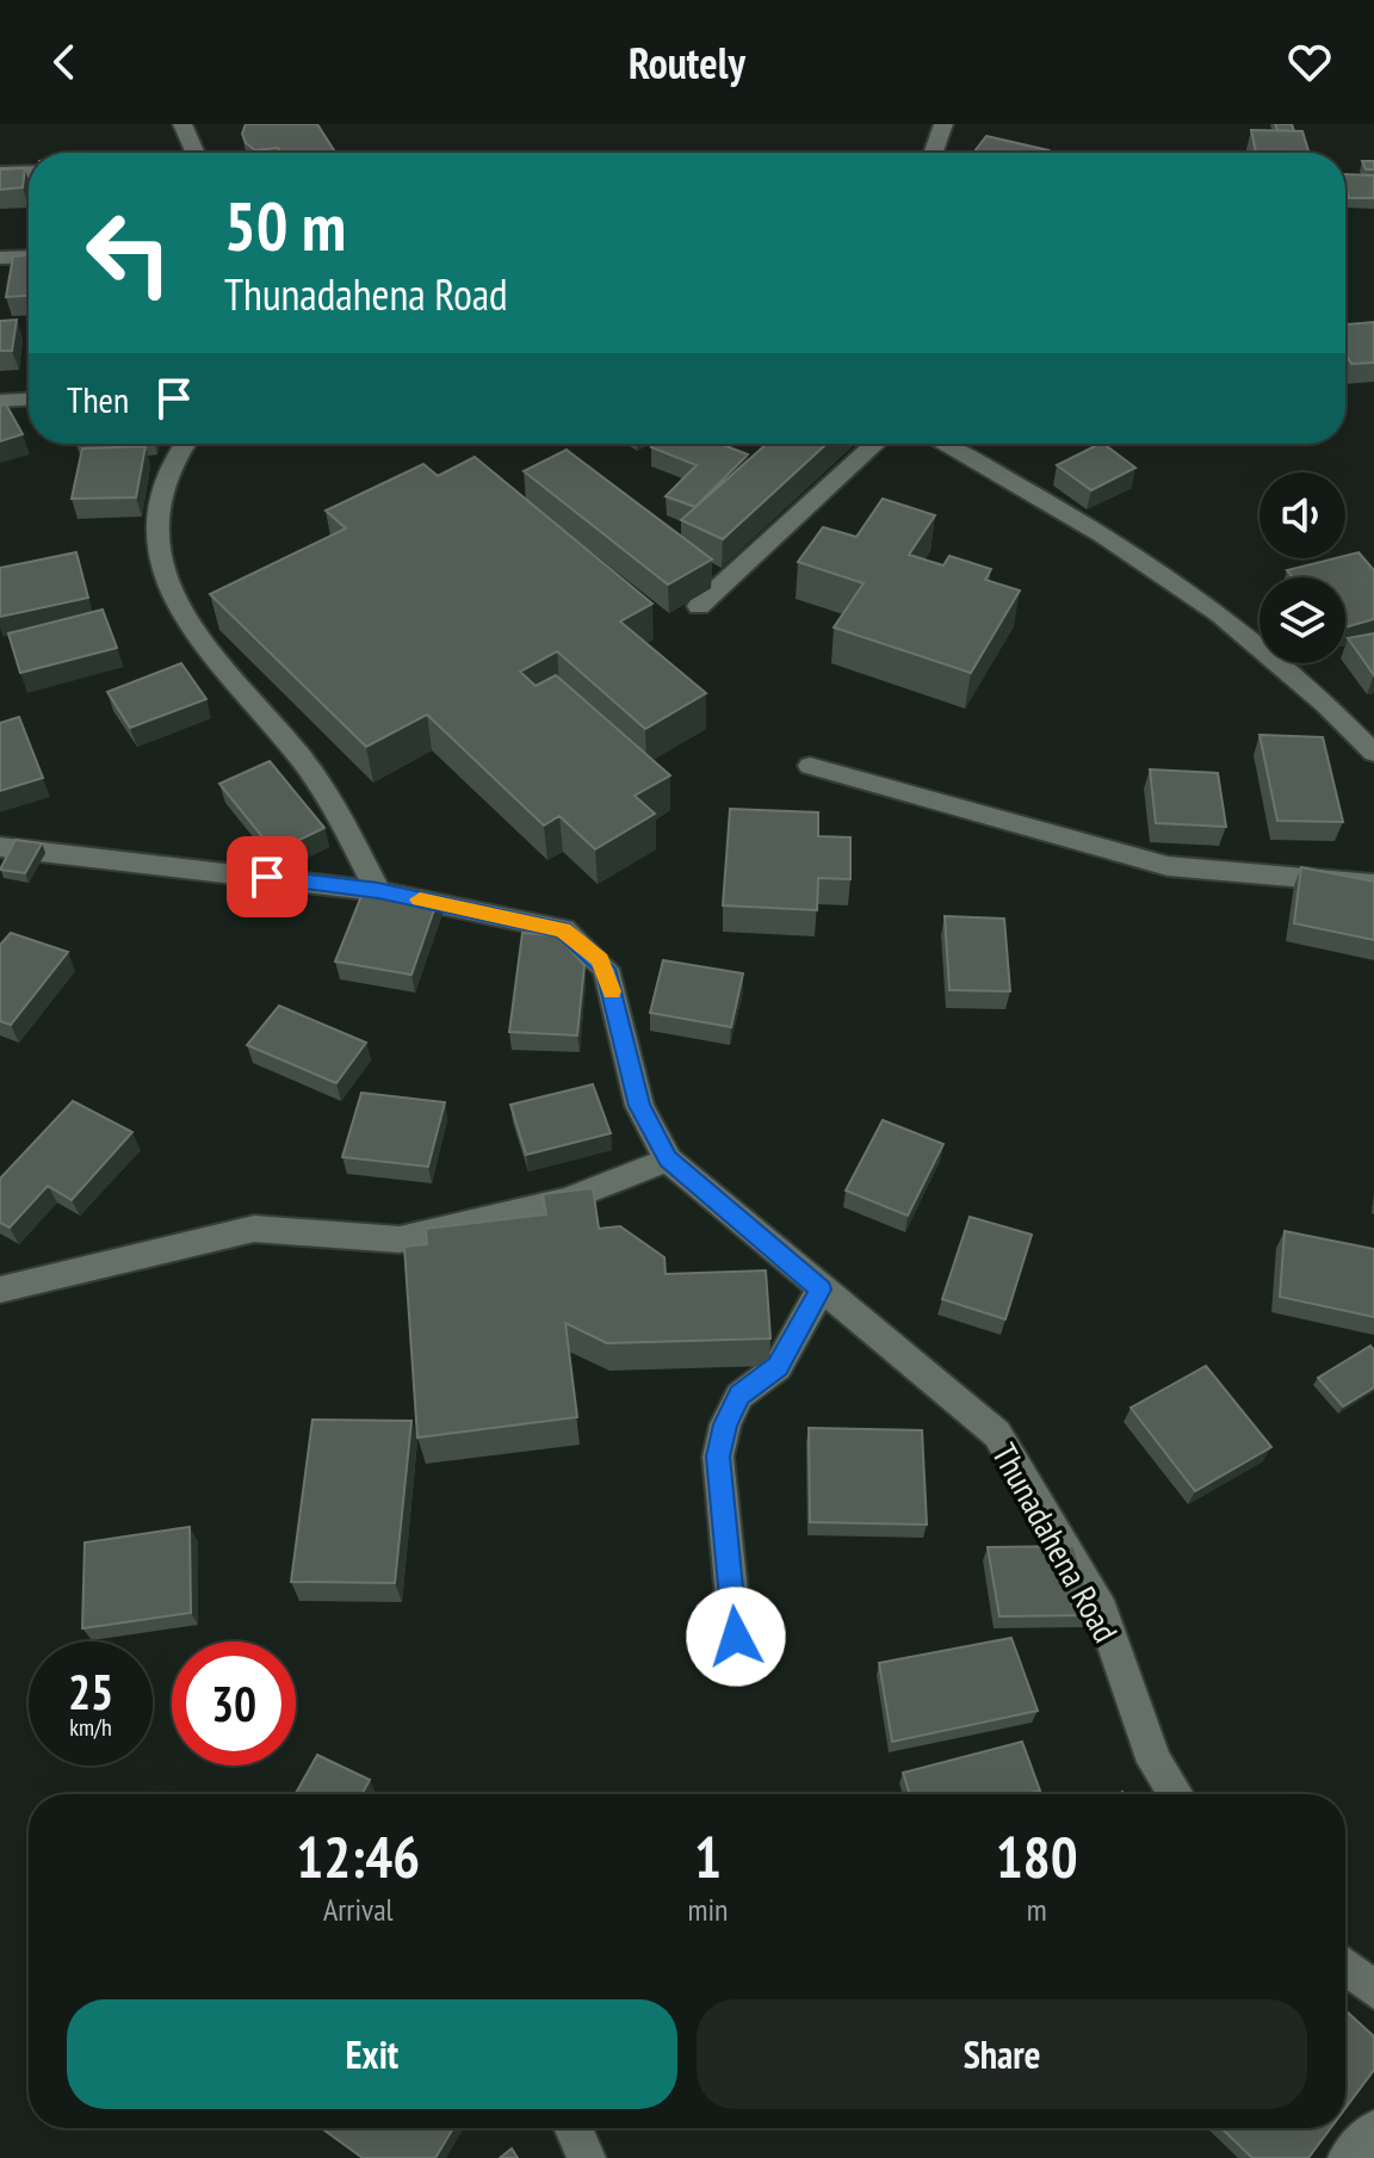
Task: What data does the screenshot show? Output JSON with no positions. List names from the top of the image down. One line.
{"streets":{"street":["Thunadahena Road"]},"page":{"header":"Routely","turn":["50 m","Thunadahena Road"],"then":"Then","speed":"25 km/h","limit":"30","eta":["12:46","Arrival","1","min","180","m"],"buttons":["Exit","Share"]}}
